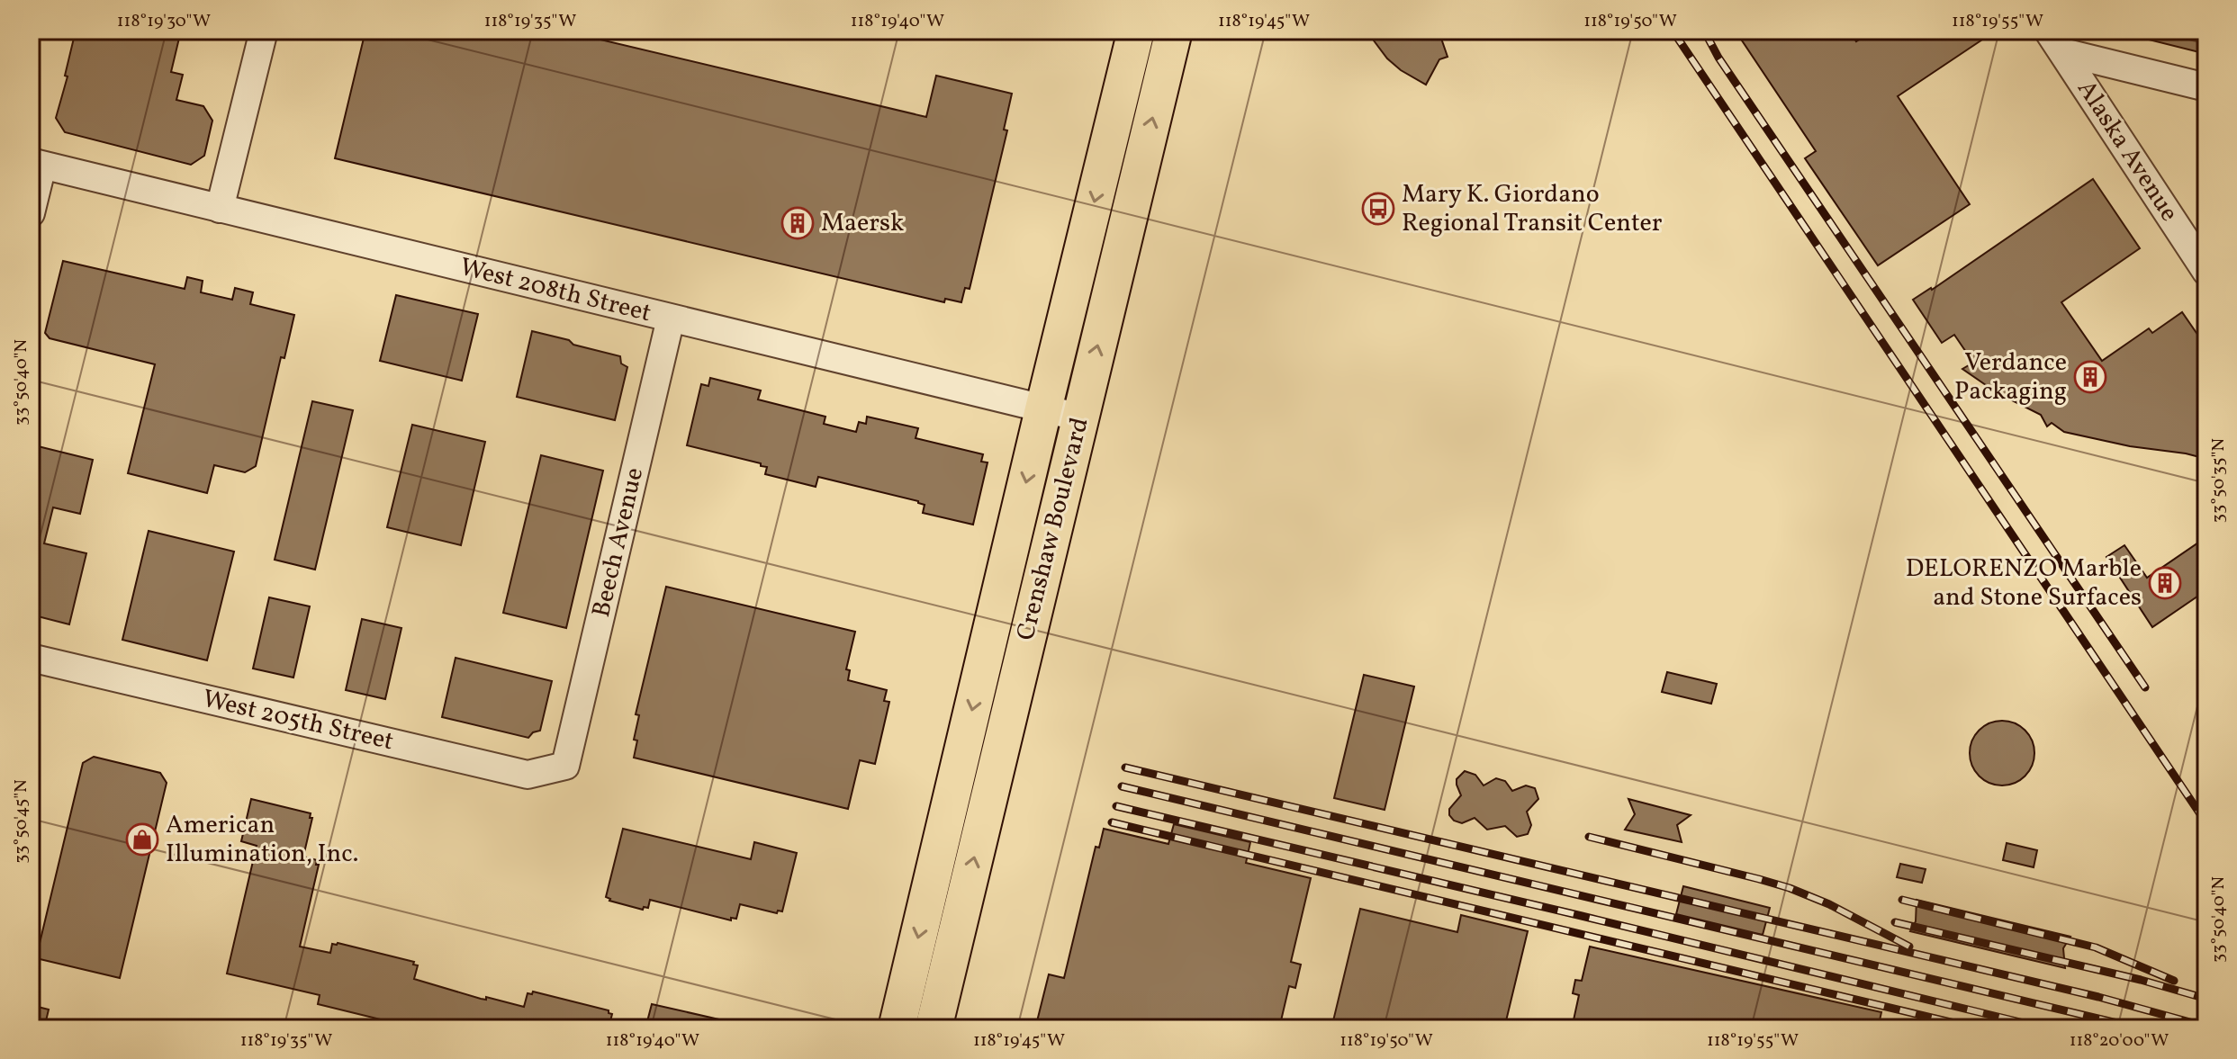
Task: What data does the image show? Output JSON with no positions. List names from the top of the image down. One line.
{"streets":{"main road":["Crenshaw Boulevard"],"street":["Alaska Avenue","West 208th Street","Beech Avenue","West 205th Street"]},"crossings":[["West 208th Street","Crenshaw Boulevard"],["West 208th Street","Beech Avenue"],["Beech Avenue","West 205th Street"]],"places":{"bus stop":["Mary K. Giordano Regional Transit Center"],"building":["Maersk","Verdance Packaging","DELORENZO Marble and Stone Surfaces"],"shop":["American Illumination, Inc."]},"coordinates":["118°19'30\"W","118°19'35\"W","118°19'40\"W","118°19'45\"W","118°19'50\"W","118°19'55\"W","33°50'40\"N","33°50'35\"N","33°50'45\"N","118°20'00\"W"]}
